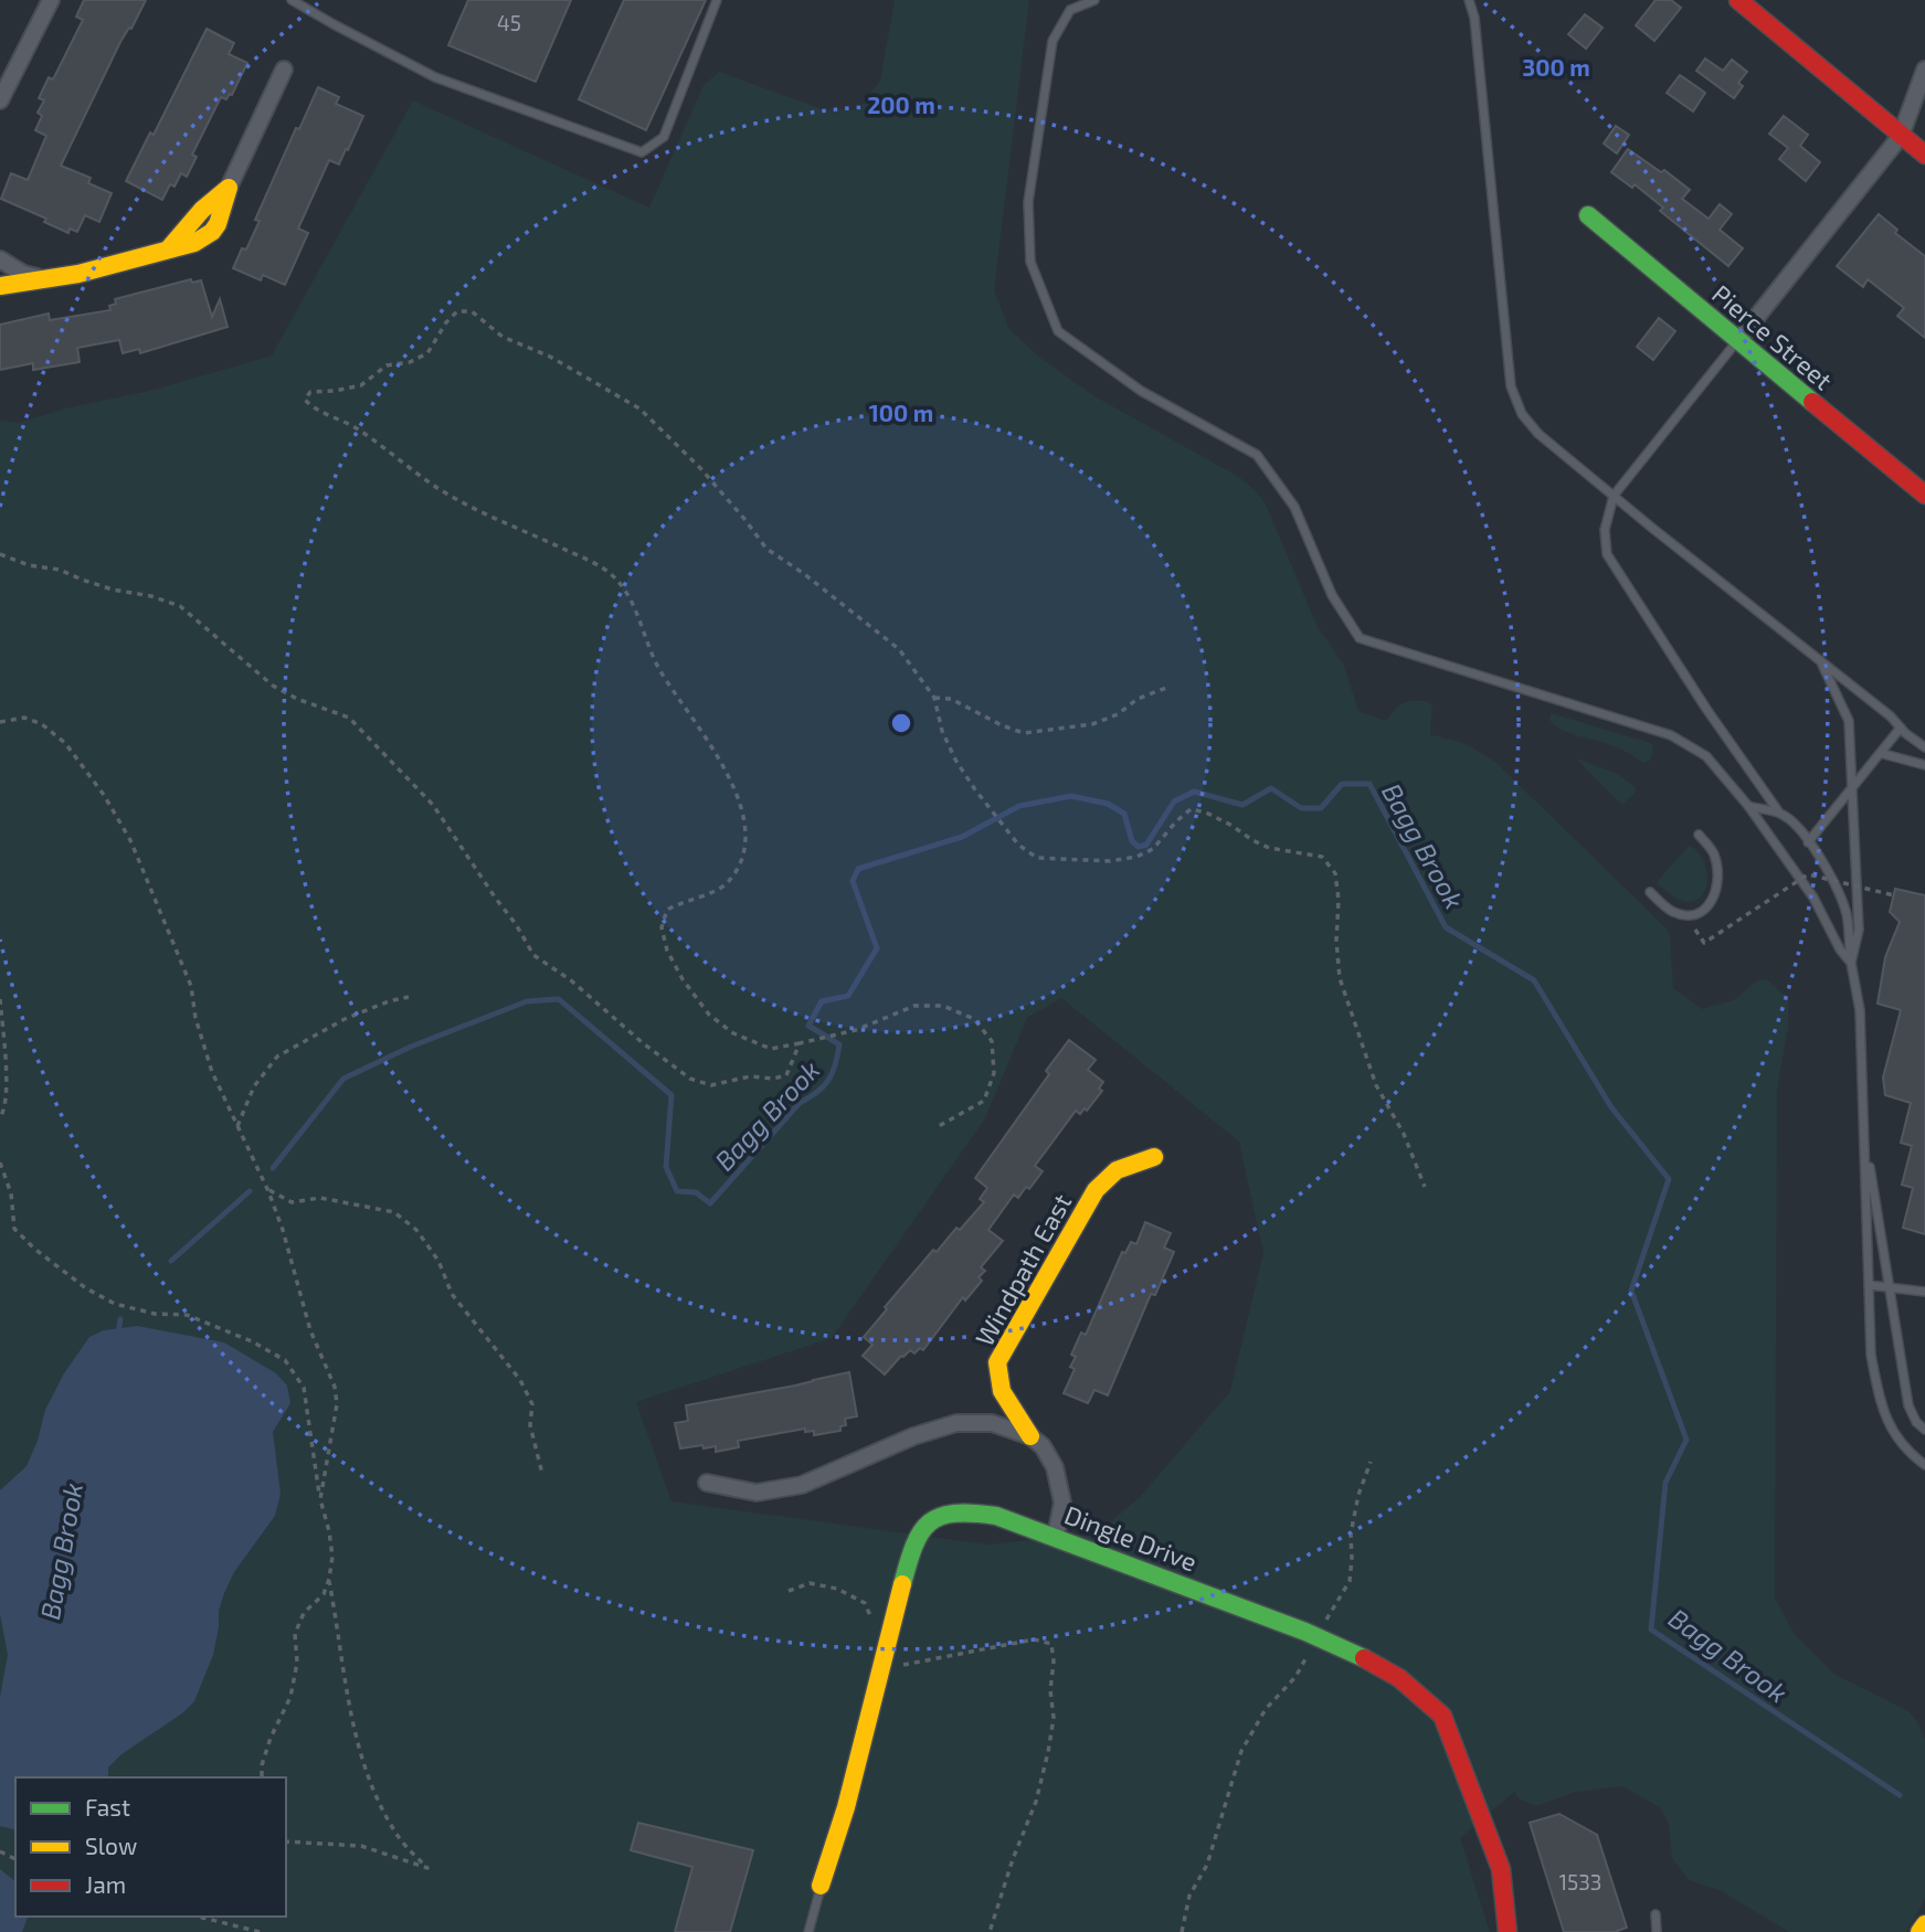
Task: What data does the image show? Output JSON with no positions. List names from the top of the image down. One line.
{"streets":{"street":["Pierce Street","Windpath East","Dingle Drive"]},"crossings":[["Windpath East","Dingle Drive"]],"water":["Bagg Brook"],"house_numbers":["45","1533"],"legend":["Fast","Slow","Jam"],"rings":["300 m","200 m","100 m"]}
